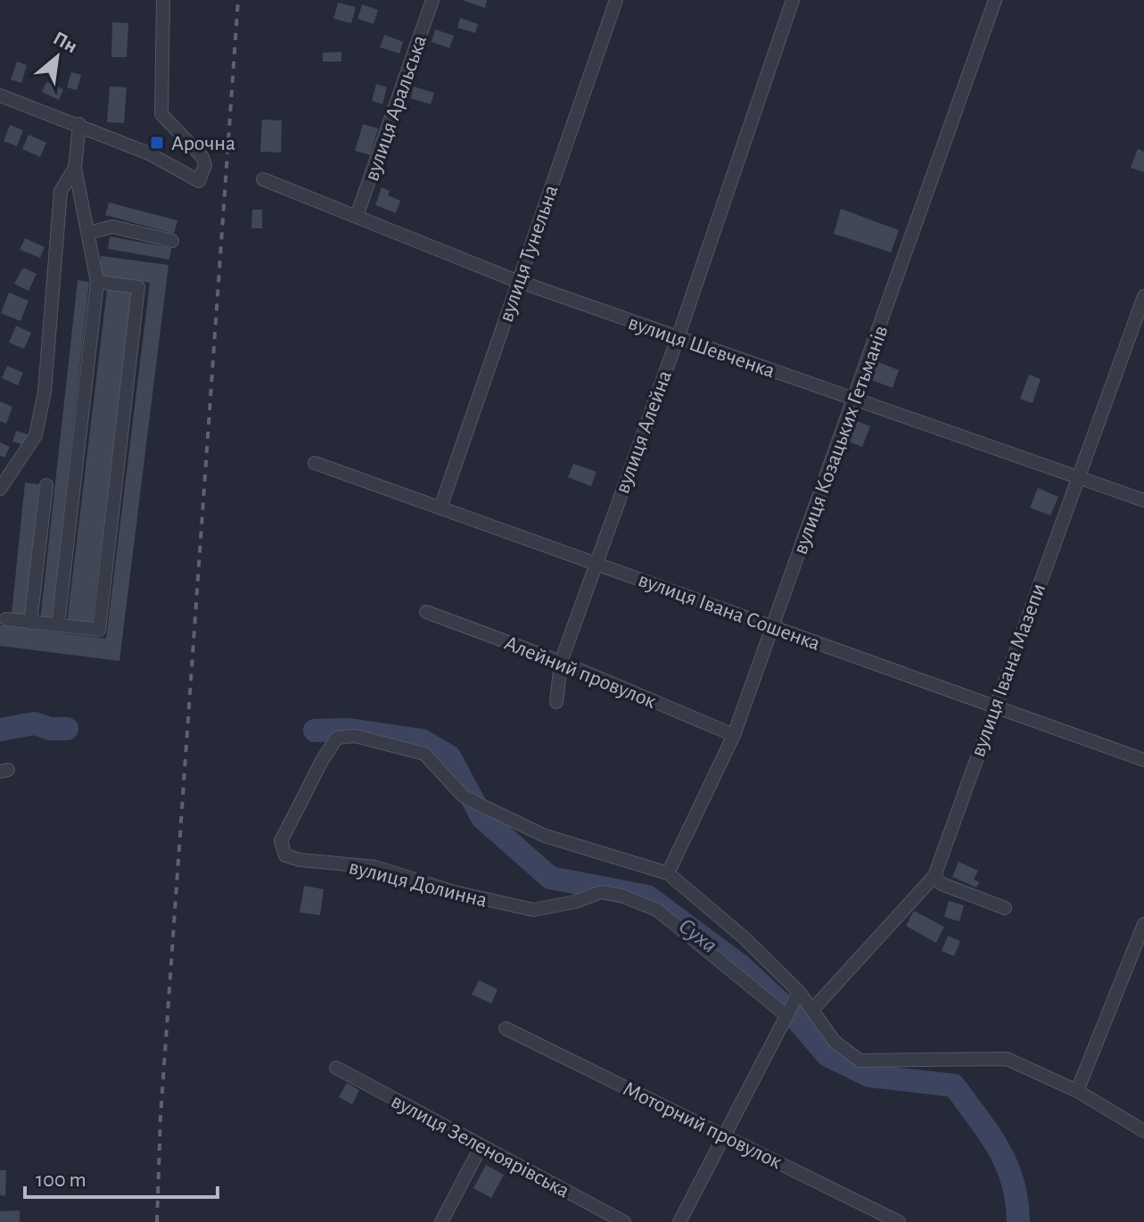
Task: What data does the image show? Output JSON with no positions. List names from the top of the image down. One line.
{"streets":{"street":["вулиця Аральська","вулиця Тунельна","вулиця Шевченка","вулиця Алейна","вулиця Козацьких Гетьманів","вулиця Івана Сошенка","вулиця Івана Мазепи","Алейний провулок","вулиця Долинна","Моторний провулок","вулиця Зеленоярівська"]},"crossings":[["вулиця Аральська","вулиця Шевченка"],["вулиця Тунельна","вулиця Шевченка"],["вулиця Тунельна","вулиця Івана Сошенка"],["вулиця Шевченка","вулиця Алейна"],["вулиця Шевченка","вулиця Козацьких Гетьманів"],["вулиця Шевченка","вулиця Івана Мазепи"],["вулиця Алейна","вулиця Івана Сошенка"],["вулиця Алейна","Алейний провулок"],["вулиця Козацьких Гетьманів","вулиця Івана Сошенка"],["вулиця Козацьких Гетьманів","Алейний провулок"],["вулиця Козацьких Гетьманів","вулиця Долинна"],["вулиця Івана Сошенка","вулиця Івана Мазепи"]],"water":["Суха"],"places":{"transit":["Арочна"]},"scale_bar":"100 m","north":"top right"}
